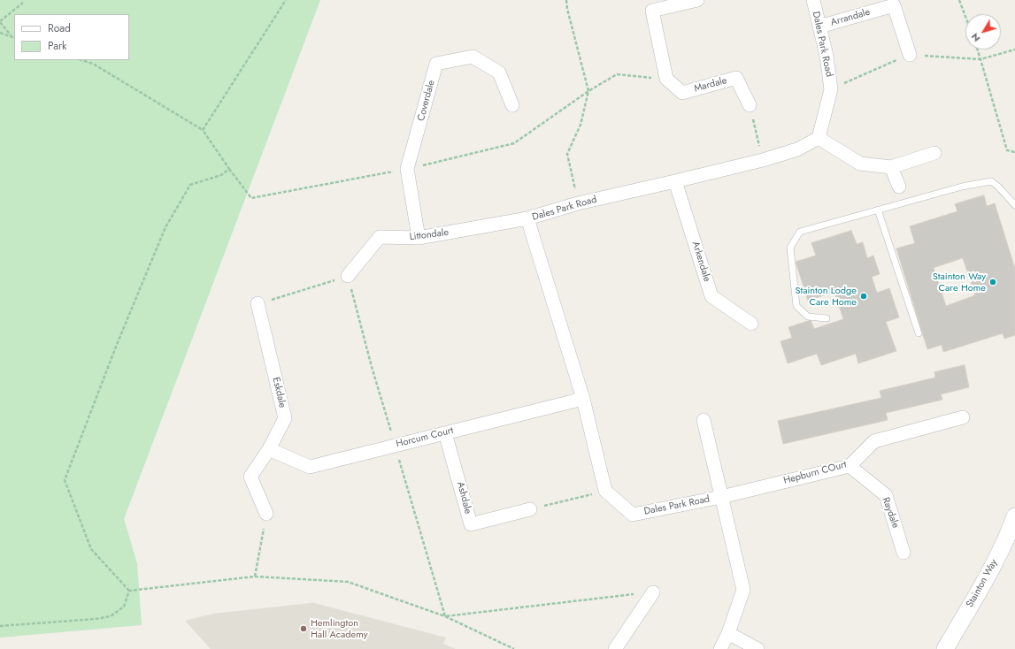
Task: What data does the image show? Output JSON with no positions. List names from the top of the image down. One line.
{"streets":{"street":["Arrandale","Dales Park Road","Mardale","Coverdale","Littondale","Arkendale","Eskdale","Horcum Court","Hepburn COurt","Ashdale","Raydale","Stainton Way"]},"crossings":[["Arrandale","Dales Park Road"],["Dales Park Road","Littondale"],["Dales Park Road","Arkendale"],["Dales Park Road","Horcum Court"],["Dales Park Road","Hepburn COurt"],["Coverdale","Littondale"],["Eskdale","Horcum Court"],["Horcum Court","Ashdale"],["Hepburn COurt","Raydale"]],"places":["Stainton Way Care Home","Stainton Lodge Care Home","Hemlington Hall Academy"],"legend":["Road","Park"],"north":"bottom left"}
